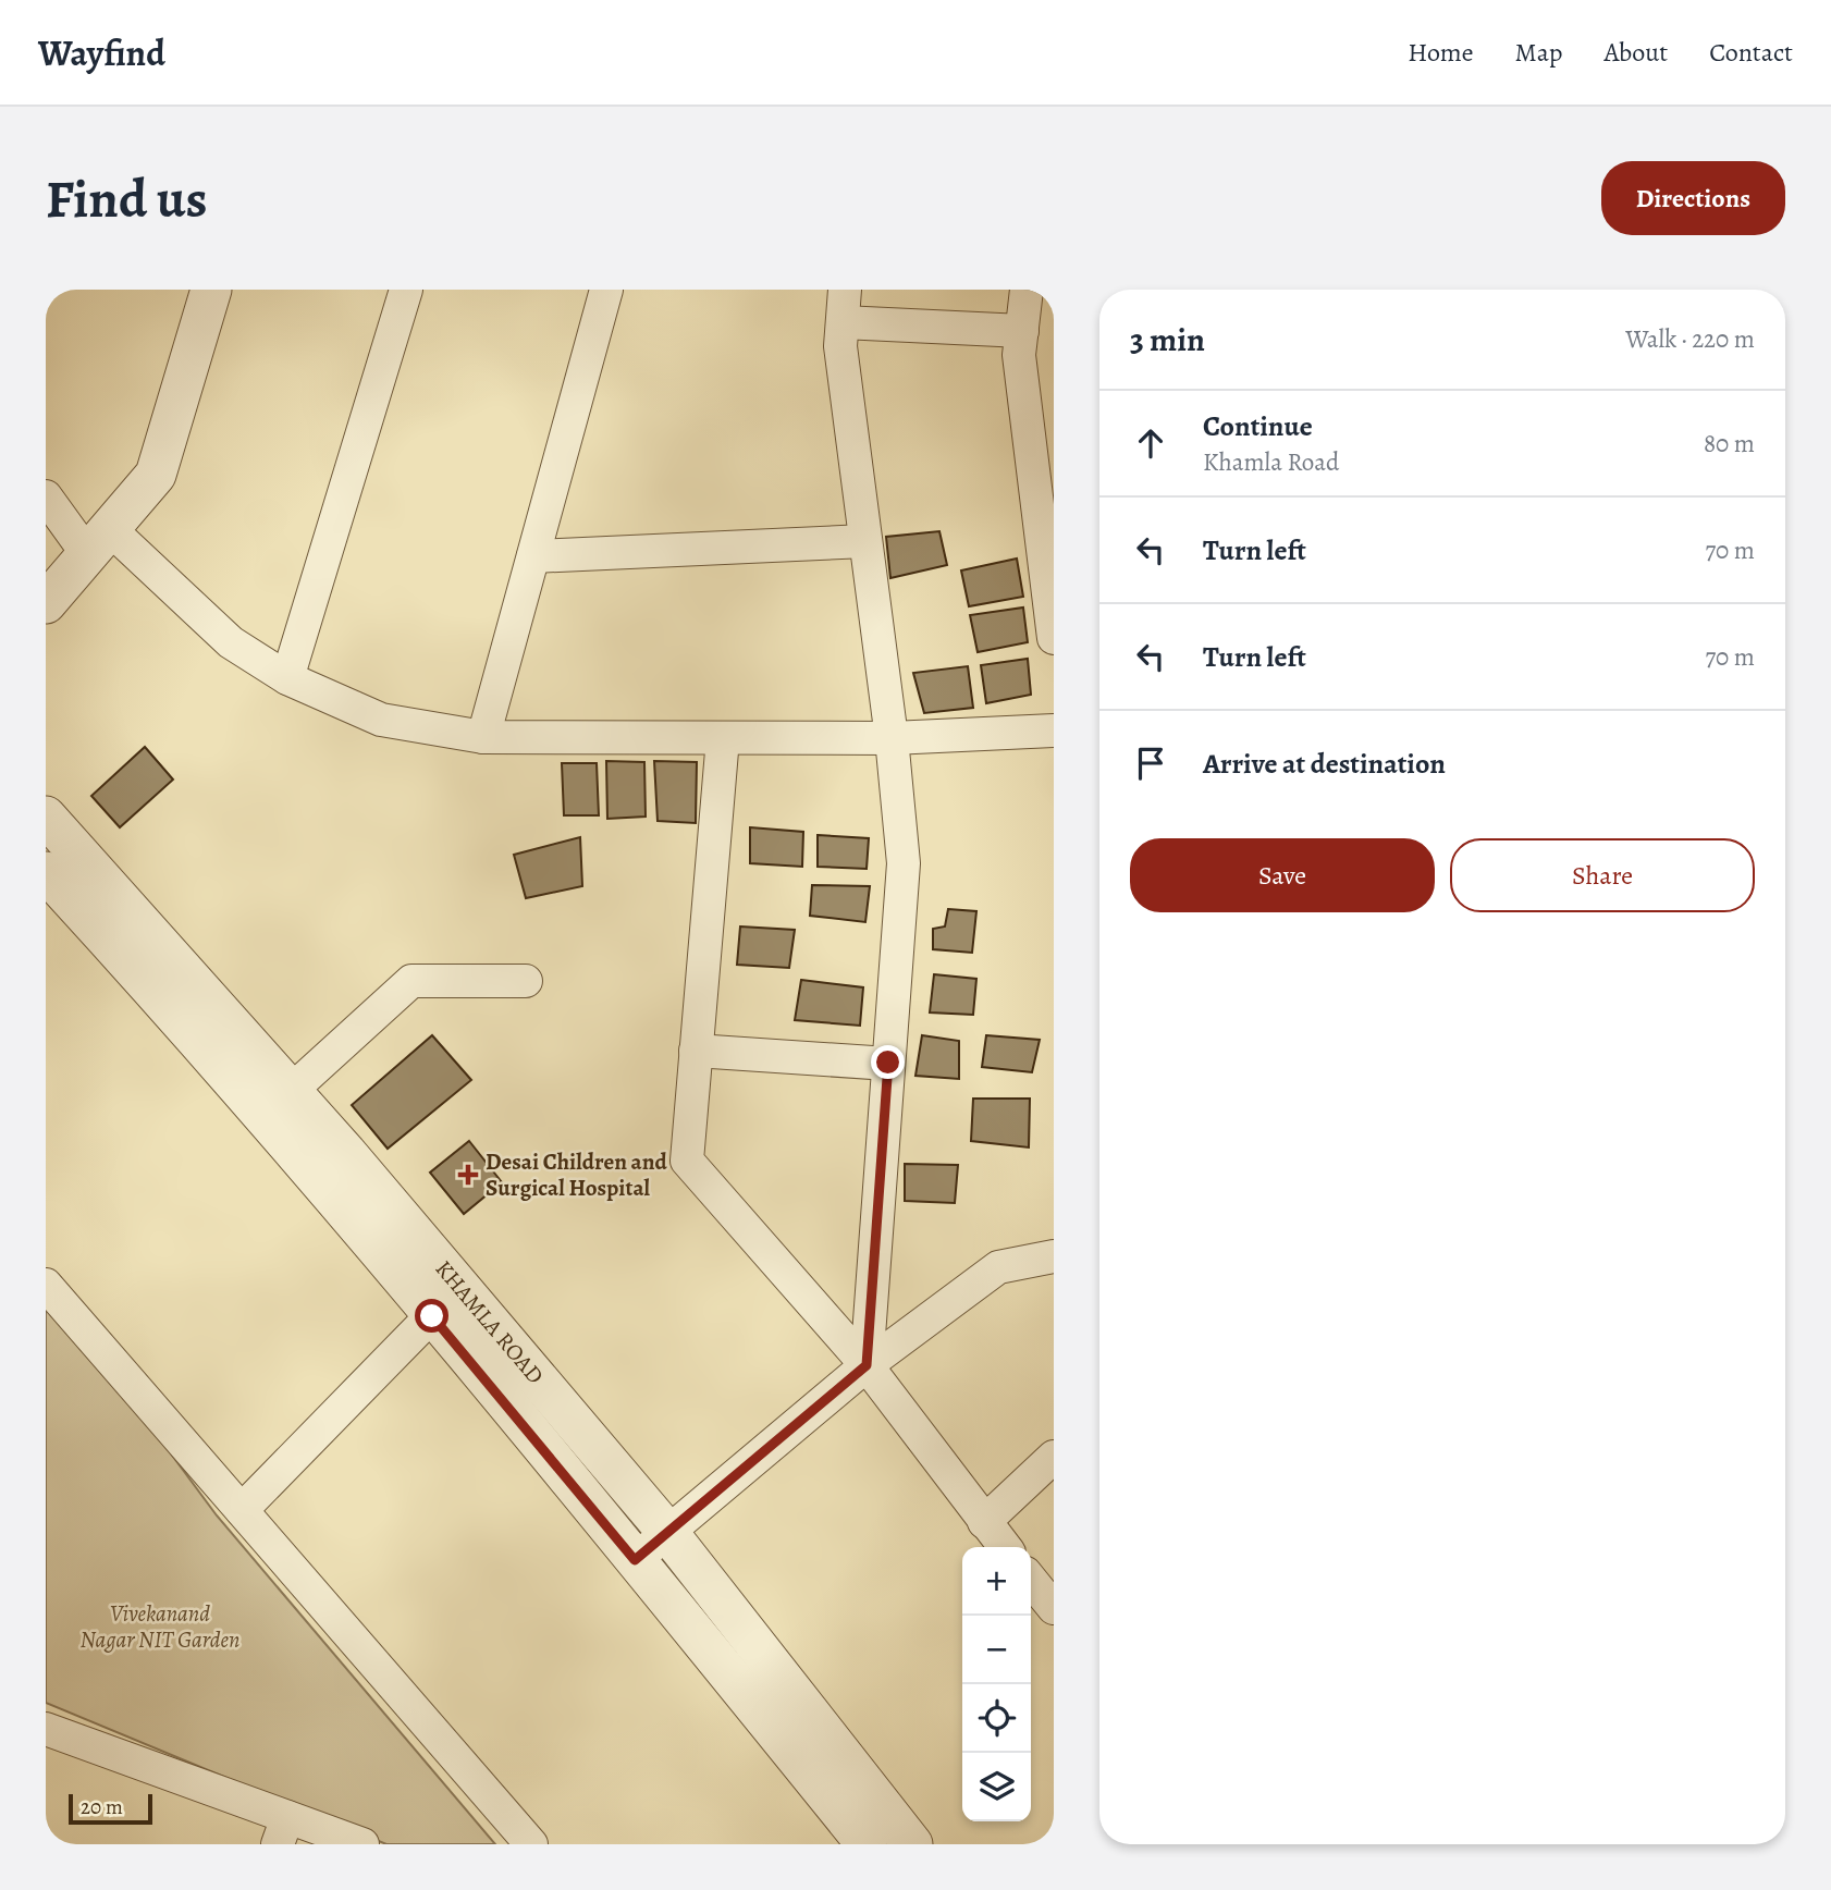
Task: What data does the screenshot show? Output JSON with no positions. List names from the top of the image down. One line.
{"streets":{"street":["KHAMLA ROAD"]},"parks":["Vivekanand Nagar NIT Garden"],"places":{"health":["Desai Children and Surgical Hospital"]},"scale_bar":"20 m","page":{"header":"Wayfind","nav":["Home","Map","About","Contact"],"buttons":["Directions",["Save","Share"]],"title":"Find us","heading":["3 min","Walk · 220 m"],"list":[["Continue","Khamla Road","80 m"],["Turn left","70 m"],["Turn left","70 m"],"Arrive at destination"],"map_buttons":["+","−"],"scale":"20 m"}}
